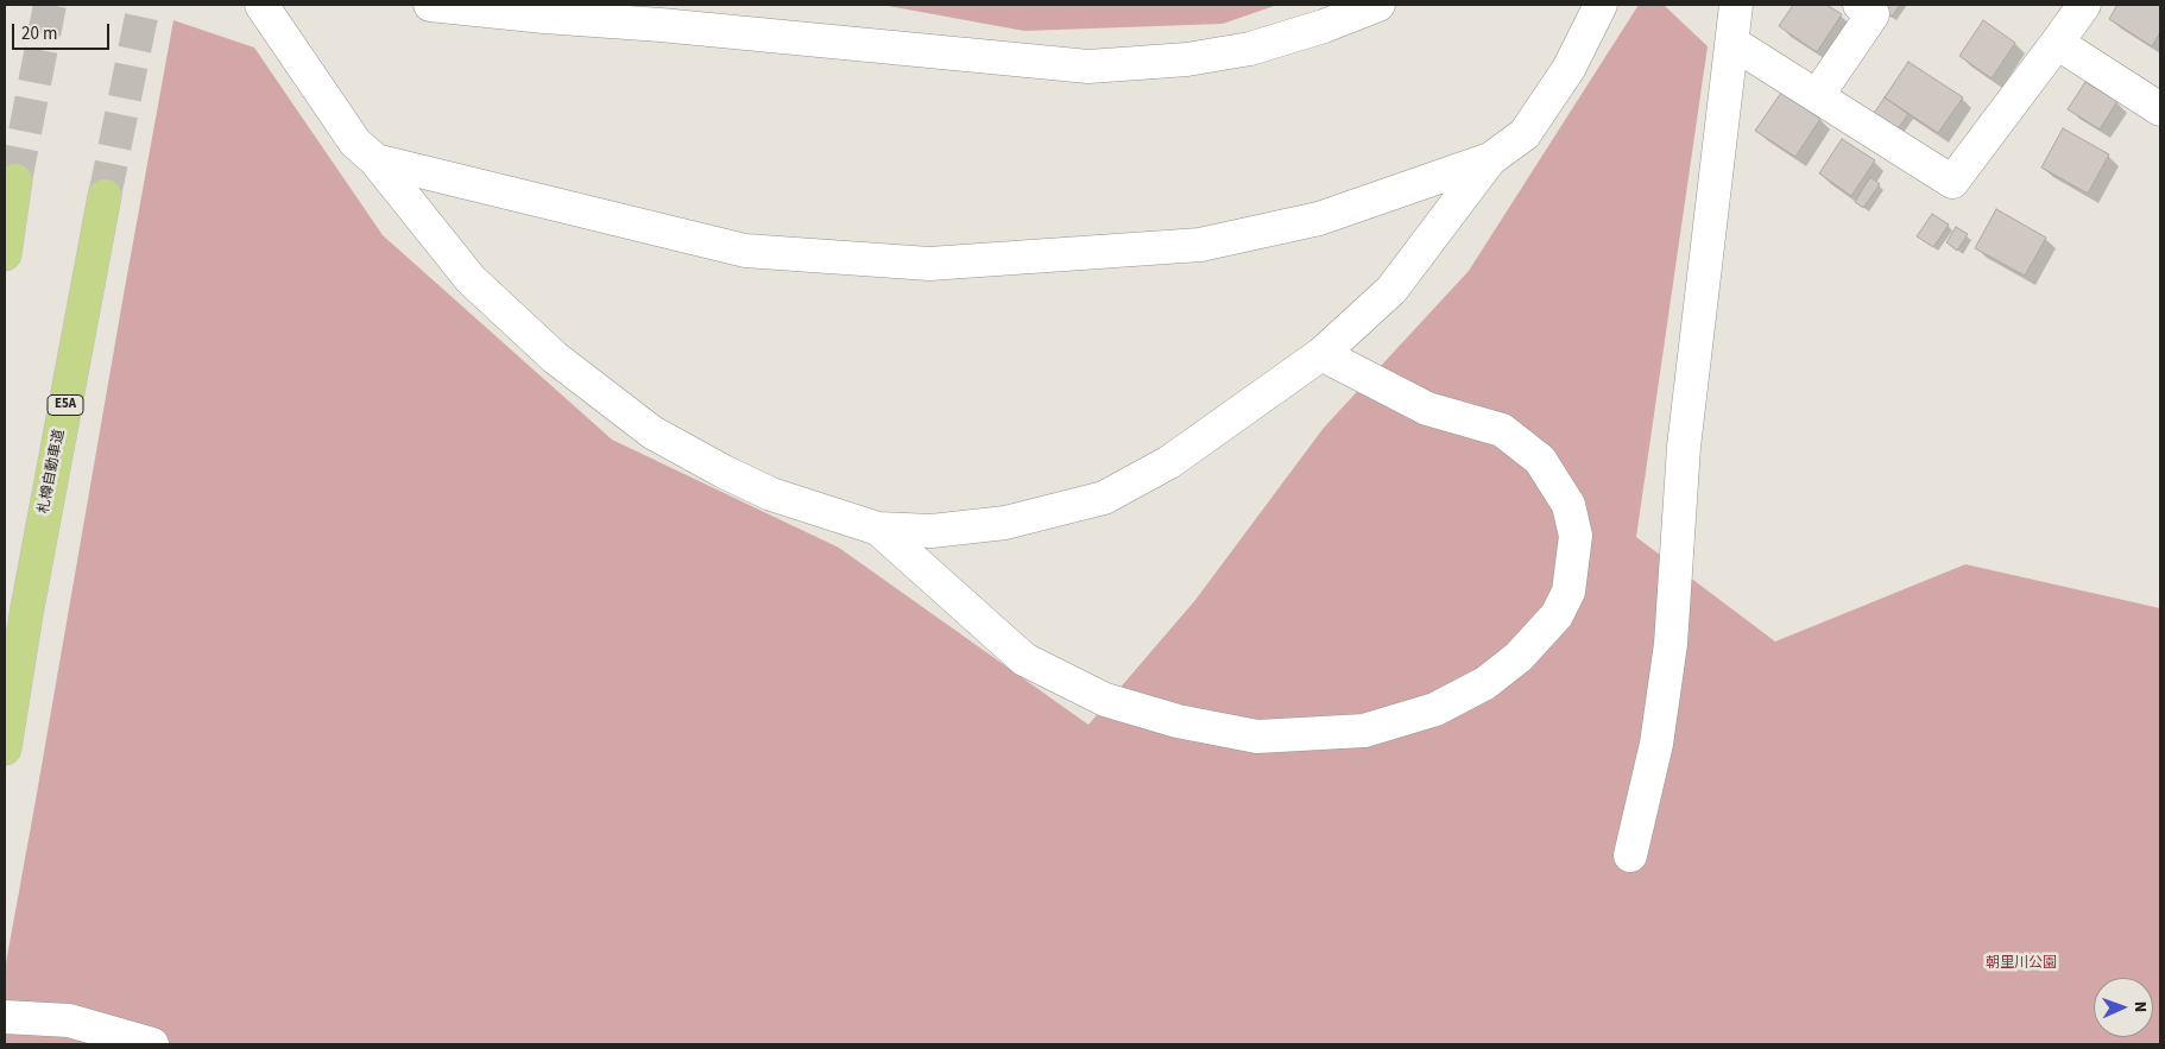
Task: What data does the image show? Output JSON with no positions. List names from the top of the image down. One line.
{"streets":{"highway":["E5A","札樽自動車道"]},"parks":["朝里川公園"],"scale_bar":"20 m","north":"right"}
